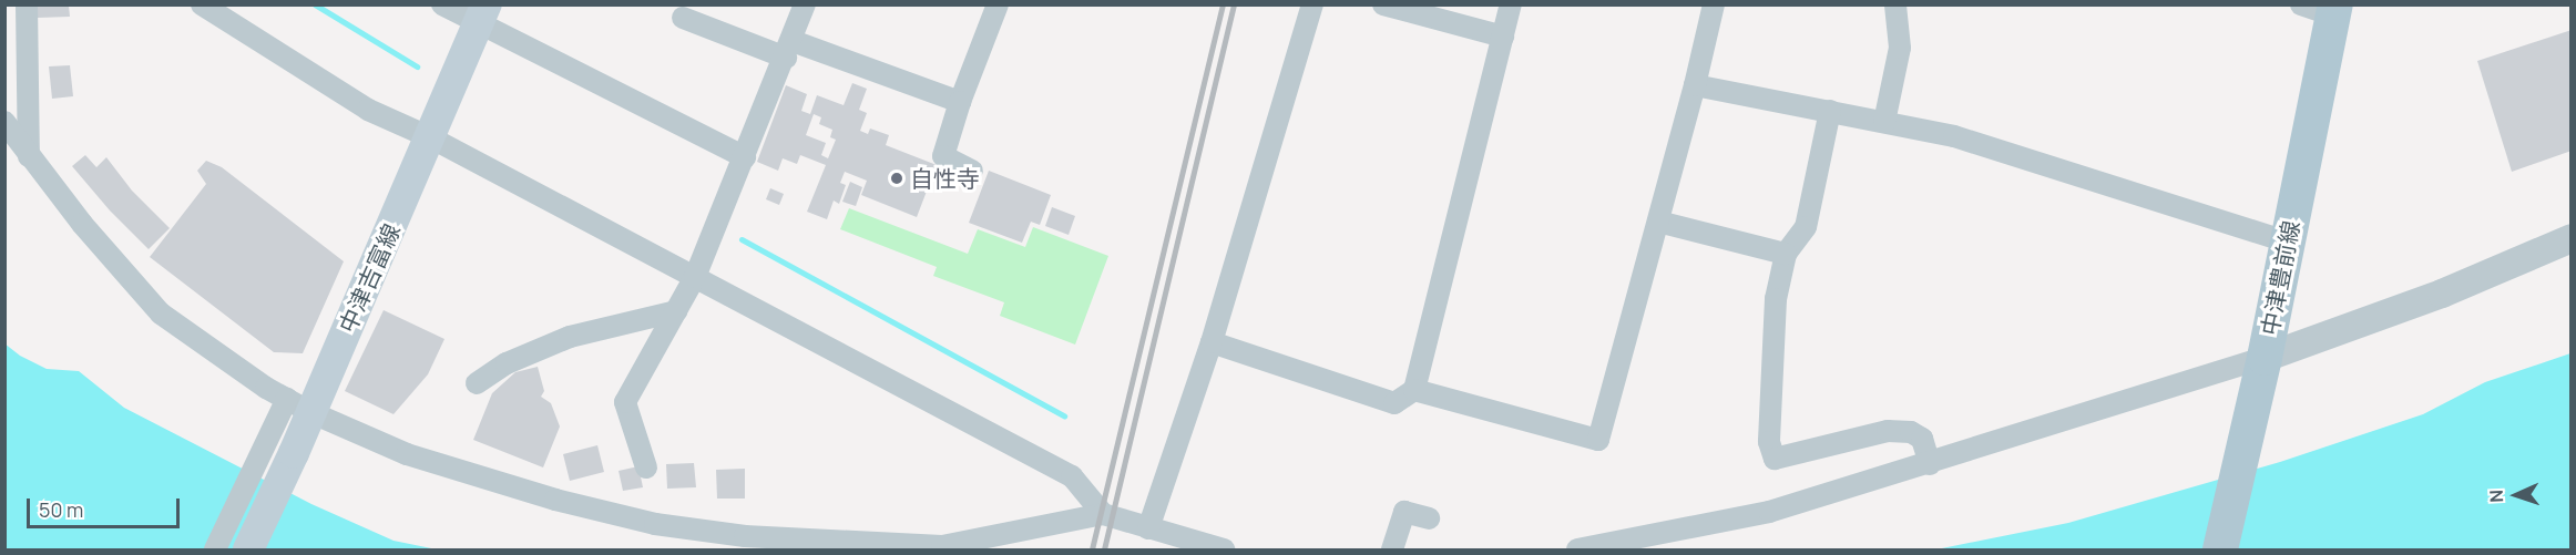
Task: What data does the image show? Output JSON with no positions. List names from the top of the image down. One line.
{"streets":{"main road":["中津吉富線","中津豊前線"]},"places":["自性寺"],"scale_bar":"50 m","north":"left"}
